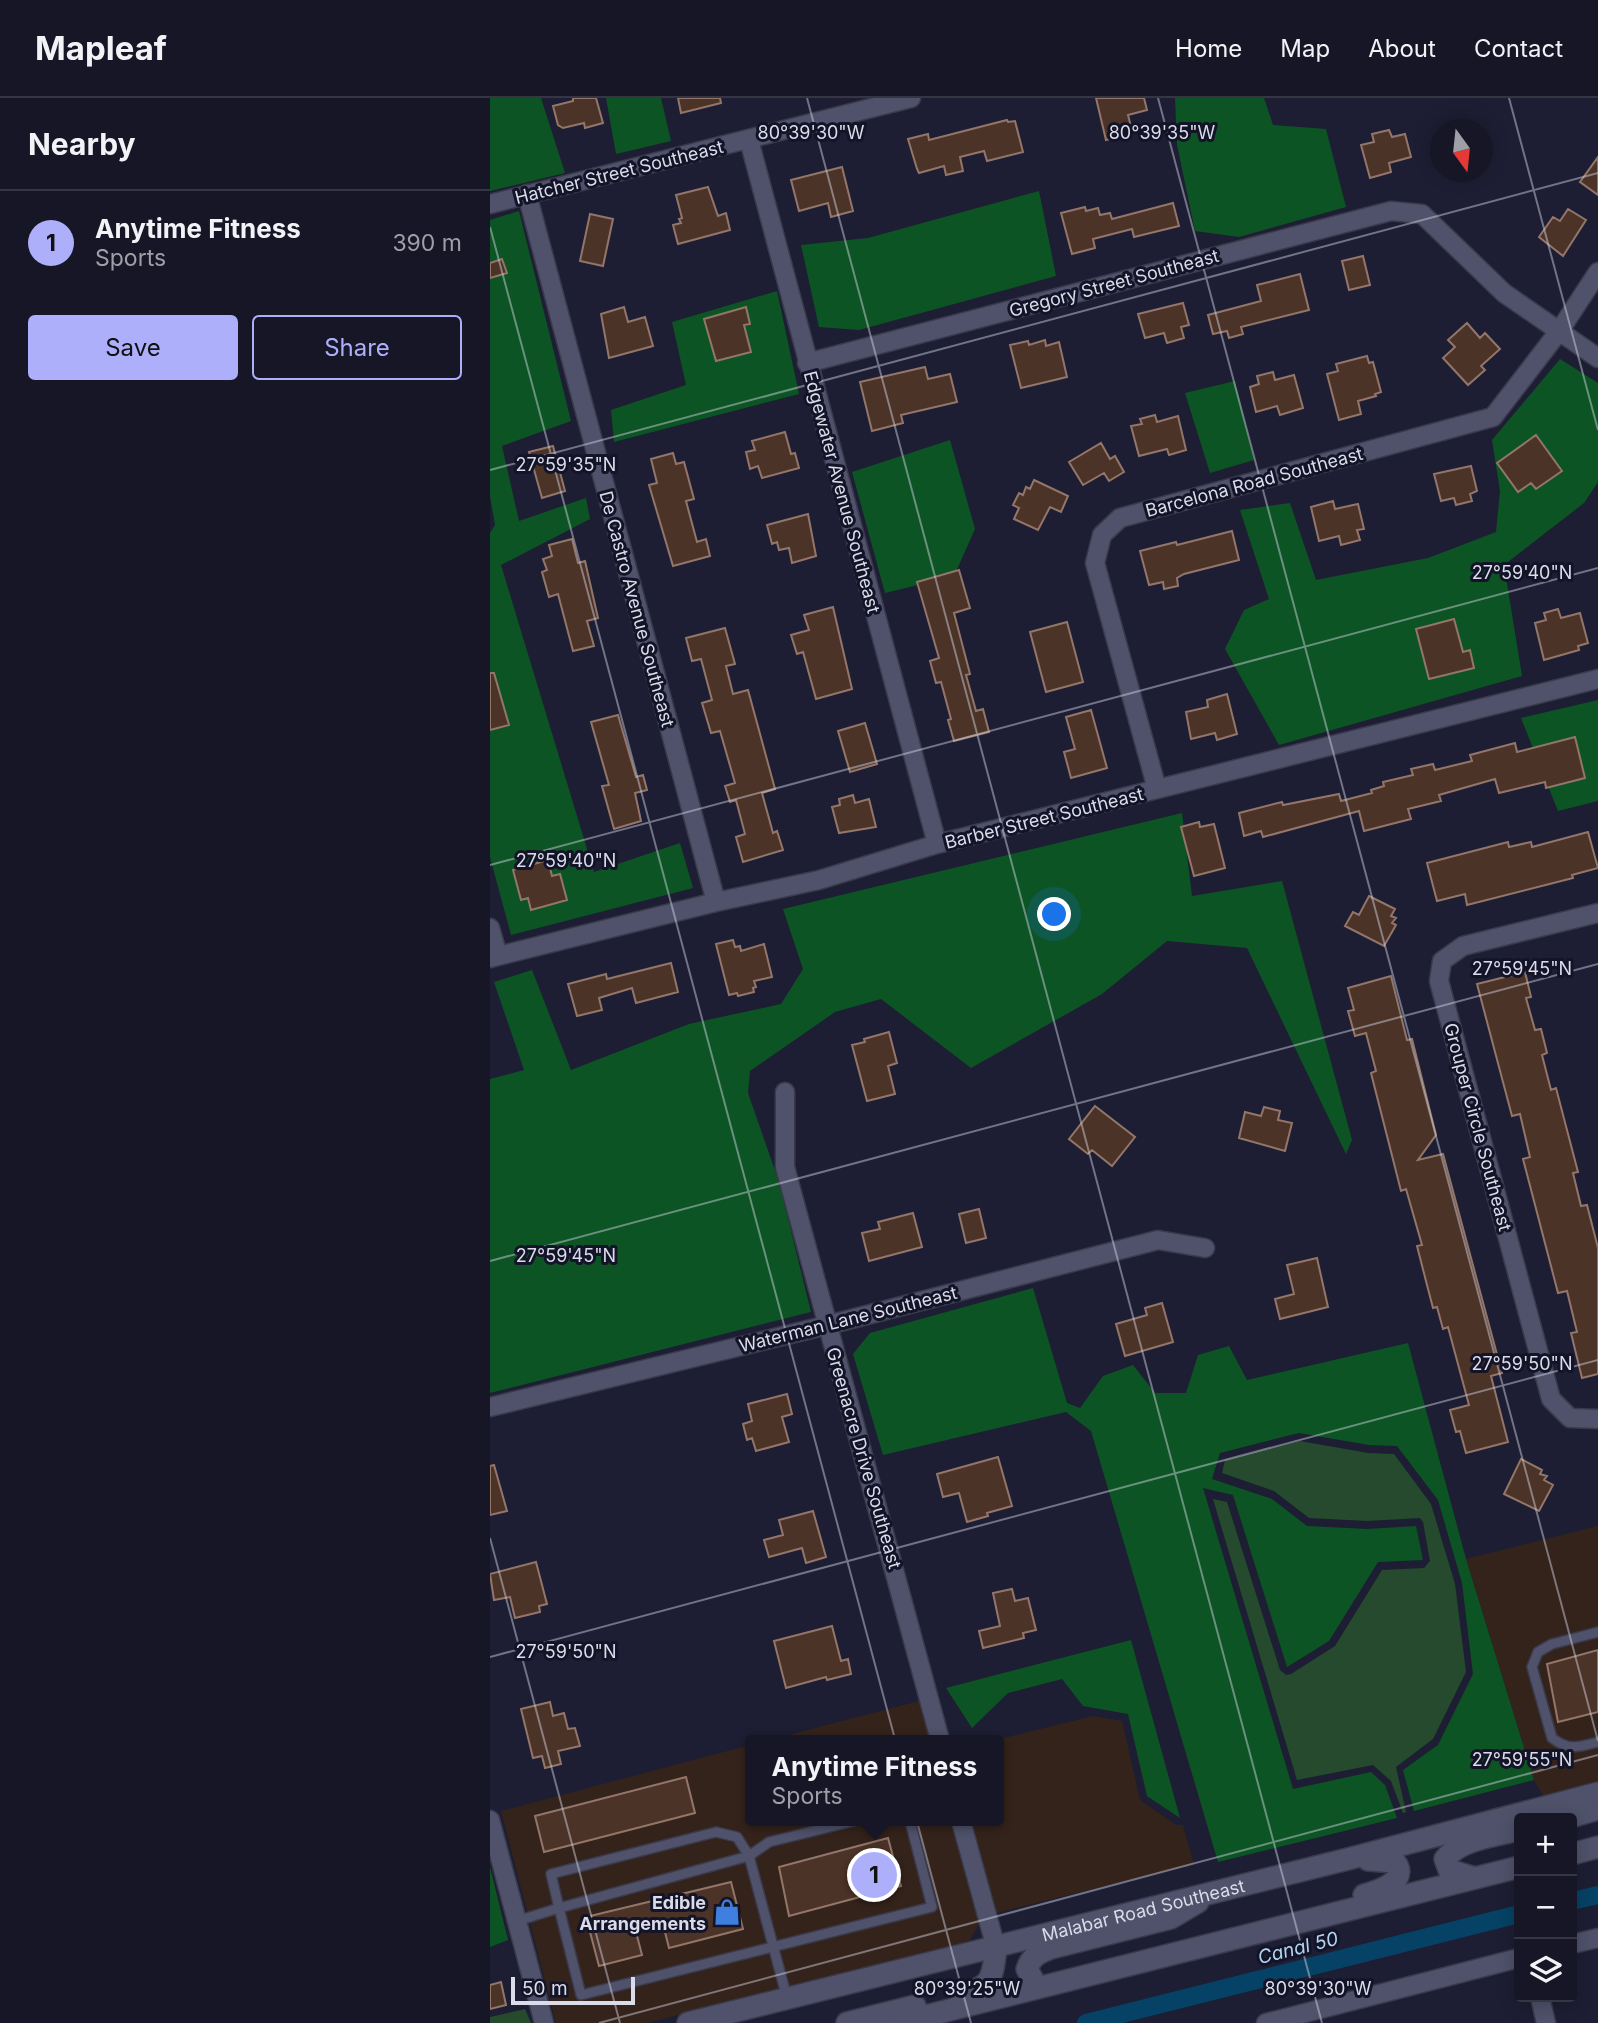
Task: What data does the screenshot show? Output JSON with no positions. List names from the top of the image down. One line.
{"streets":{"main road":["Malabar Road Southeast"],"street":["Hatcher Street Southeast","Gregory Street Southeast","Barcelona Road Southeast","Edgewater Avenue Southeast","De Castro Avenue Southeast","Barber Street Southeast","Grouper Circle Southeast","Waterman Lane Southeast","Greenacre Drive Southeast"]},"crossings":[["Hatcher Street Southeast","Edgewater Avenue Southeast"],["Hatcher Street Southeast","De Castro Avenue Southeast"],["Gregory Street Southeast","Barcelona Road Southeast"],["Gregory Street Southeast","Edgewater Avenue Southeast"],["Barcelona Road Southeast","Barber Street Southeast"],["Edgewater Avenue Southeast","Barber Street Southeast"],["De Castro Avenue Southeast","Barber Street Southeast"],["Waterman Lane Southeast","Greenacre Drive Southeast"]],"water":["Canal 50"],"places":{"shop":["Edible Arrangements"]},"scale_bar":"50 m","north":"bottom","page":{"header":"Mapleaf","nav":["Home","Map","About","Contact"],"heading":"Nearby","list":[{"mark":"1","name":"Anytime Fitness","note":"Sports","value":"390 m"}],"buttons":["Save","Share"],"popup":["Anytime Fitness","Sports"],"map_buttons":["+","−"],"pins":"1","scale":"50 m"},"coordinates":["80°39'30\"W","80°39'35\"W","27°59'35\"N","27°59'40\"N","27°59'45\"N","27°59'50\"N","27°59'55\"N","80°39'25\"W"]}
